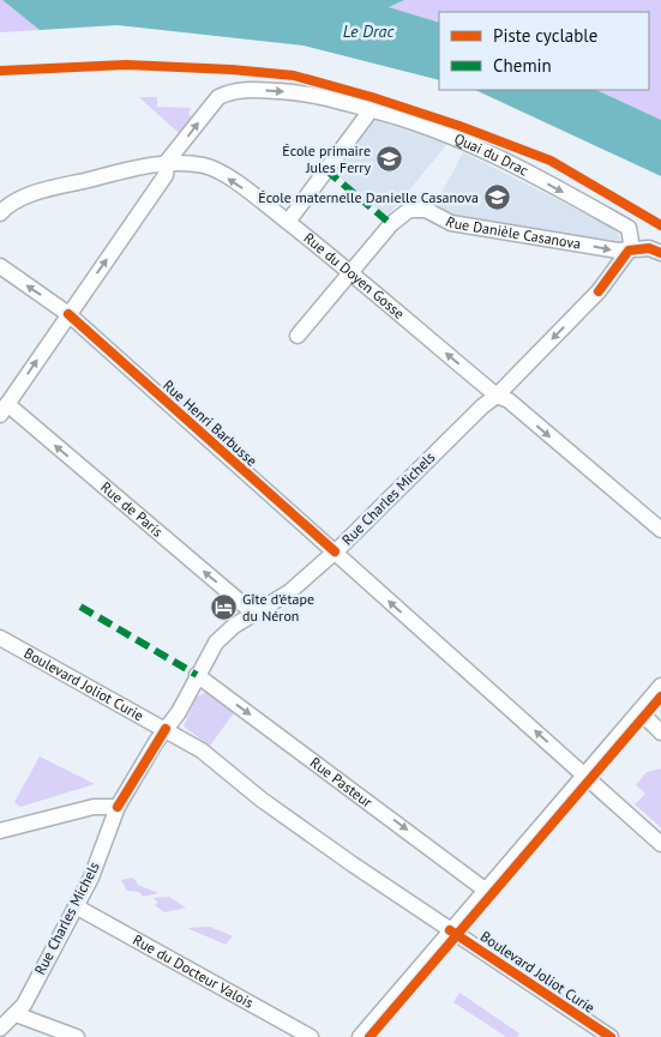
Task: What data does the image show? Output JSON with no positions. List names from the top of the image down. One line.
{"streets":{"street":["Quai du Drac","Rue Danièle Casanova","Rue du Doyen Gosse","Rue Henri Barbusse","Rue Charles Michels","Rue de Paris","Boulevard Joliot Curie","Rue Pasteur","Rue du Docteur Valois"]},"crossings":[["Quai du Drac","Rue Danièle Casanova"],["Quai du Drac","Rue du Doyen Gosse"],["Quai du Drac","Rue Charles Michels"],["Rue Danièle Casanova","Rue du Doyen Gosse"],["Rue Danièle Casanova","Rue Charles Michels"],["Rue du Doyen Gosse","Rue Charles Michels"],["Rue Henri Barbusse","Rue Charles Michels"],["Rue Charles Michels","Rue de Paris"],["Rue Charles Michels","Boulevard Joliot Curie"],["Rue Charles Michels","Rue Pasteur"],["Rue Charles Michels","Rue du Docteur Valois"]],"one_way":["Quai du Drac","Rue Danièle Casanova","Rue Henri Barbusse","Rue de Paris","Rue Pasteur"],"water":["Le Drac"],"places":{"school or university":["École primaire Jules Ferry","École maternelle Danielle Casanova"],"hotel":["Gîte d’étape du Néron"]},"legend":["Piste cyclable","Chemin"]}
